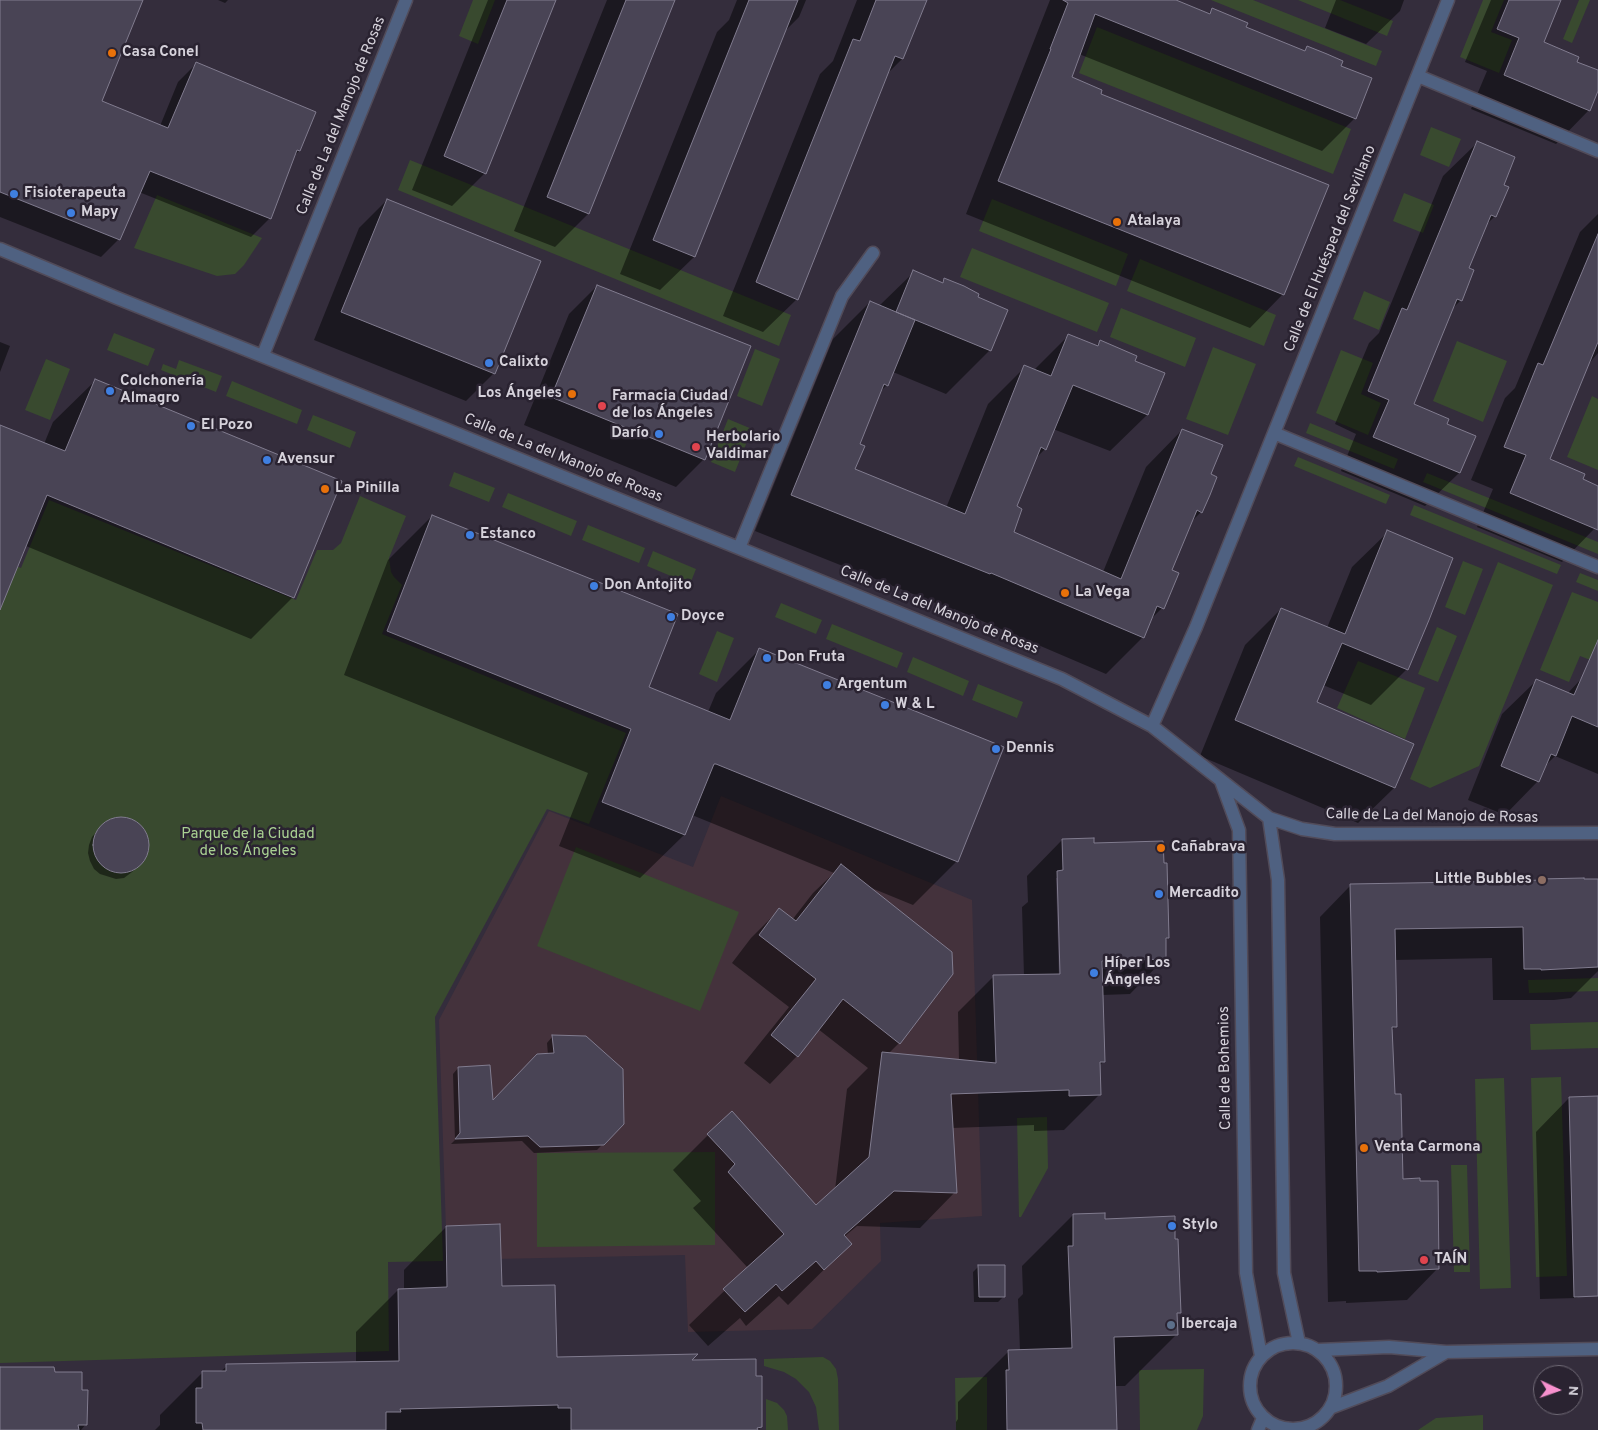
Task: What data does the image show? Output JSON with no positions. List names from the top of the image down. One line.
{"streets":{"street":["Calle de La del Manojo de Rosas","Calle de El Huésped del Sevillano","Calle de Bohemios"]},"crossings":[["Calle de La del Manojo de Rosas","Calle de El Huésped del Sevillano"],["Calle de La del Manojo de Rosas","Calle de Bohemios"]],"parks":["Parque de la Ciudad de los Ángeles"],"places":["Casa Conel","Fisioterapeuta","Mapy","Atalaya","Calixto","Colchonería Almagro","Los Ángeles","Farmacia Ciudad de los Ángeles","El Pozo","Darío","Herbolario Valdimar","Avensur","La Pinilla","Estanco","Don Antojito","La Vega","Doyce","Don Fruta","Argentum","W & L","Dennis","Cañabrava","Little Bubbles","Mercadito","Híper Los Ángeles","Venta Carmona","Stylo","TAÍN","Ibercaja"],"north":"right"}
